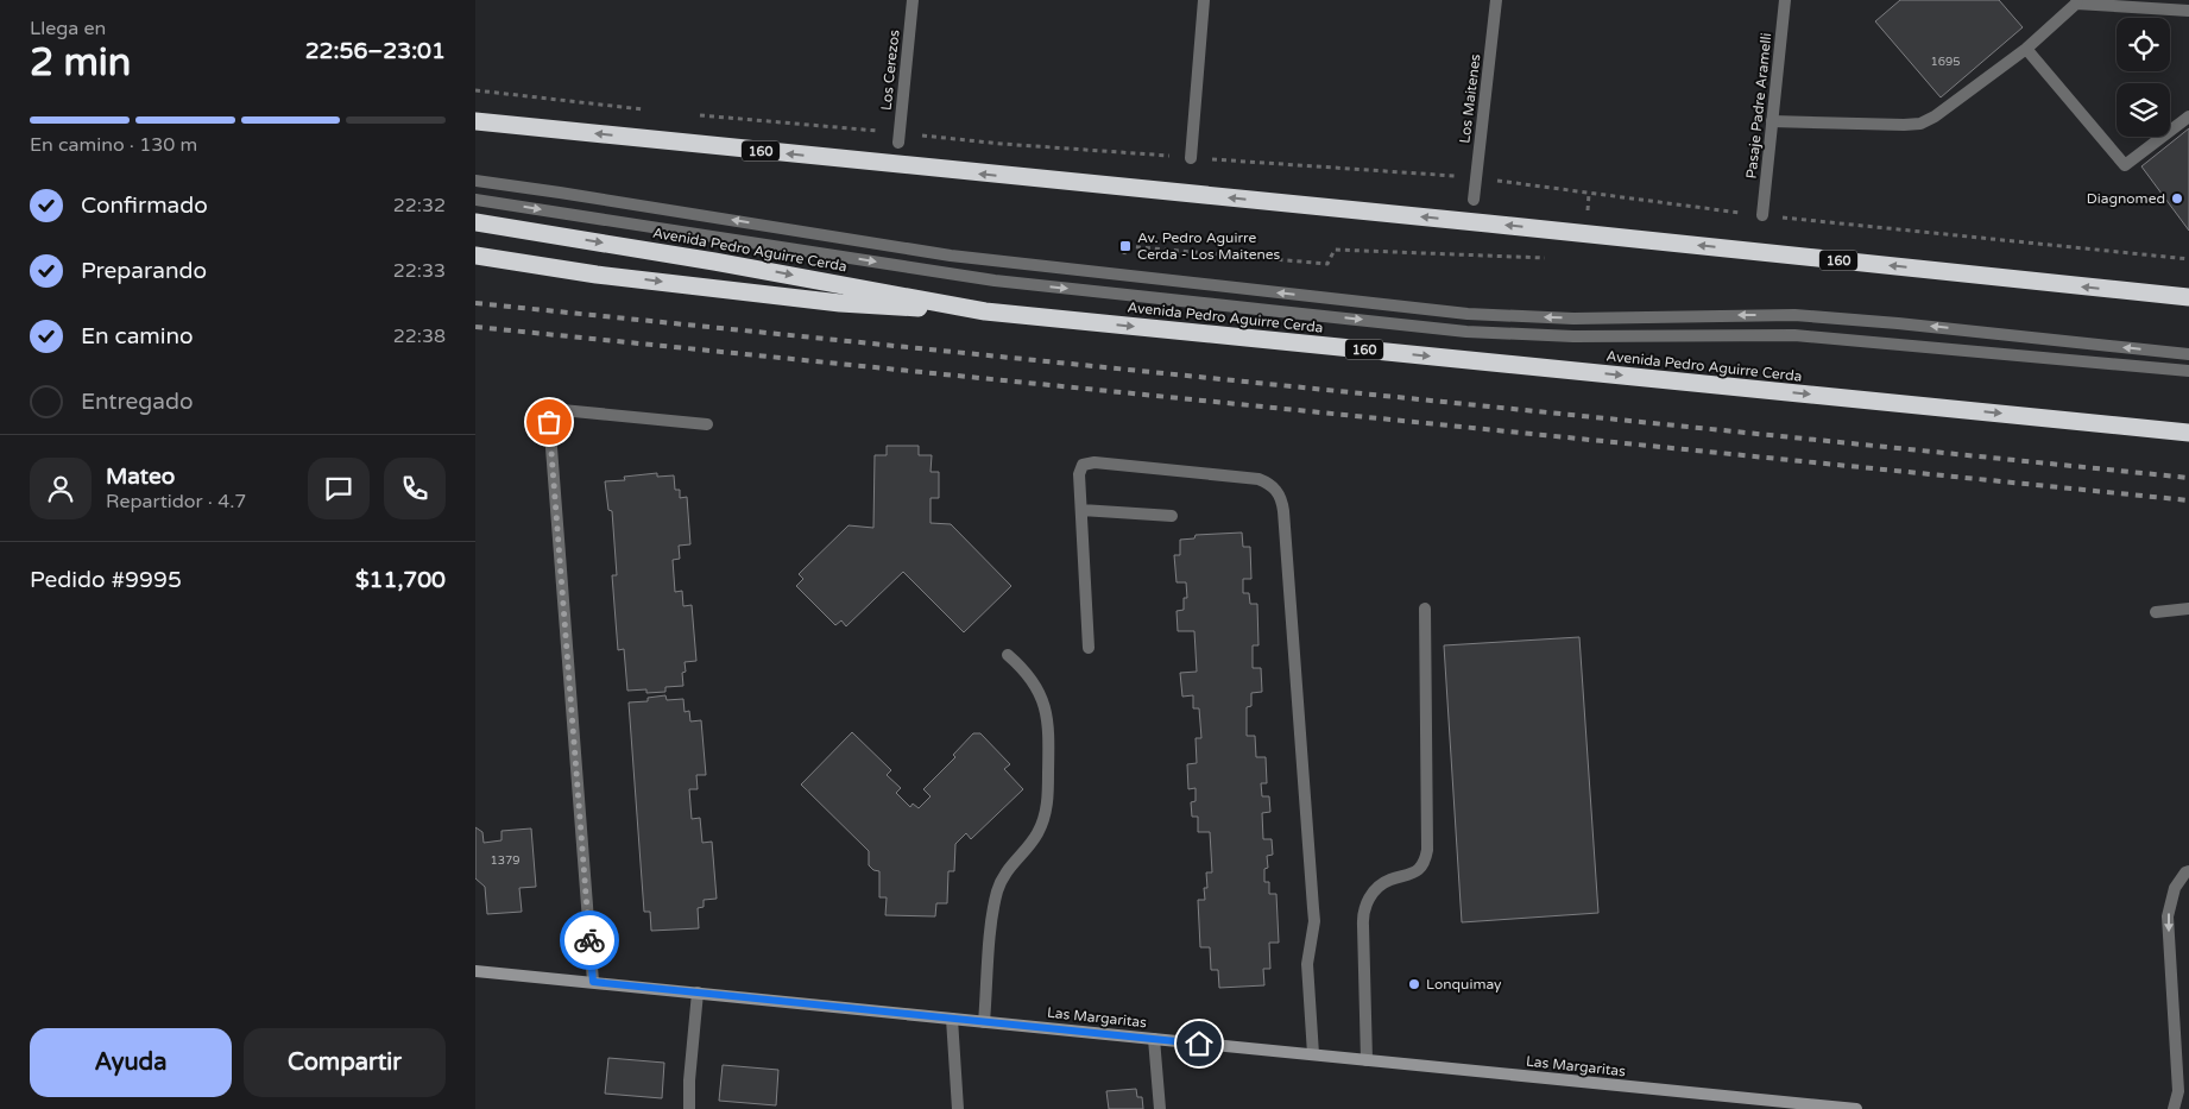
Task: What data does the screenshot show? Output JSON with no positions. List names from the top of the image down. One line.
{"streets":{"highway":["160","Avenida Pedro Aguirre Cerda"],"street":["Los Cerezos","Los Maitenes","Pasaje Padre Aramelli","Las Margaritas"]},"places":{"other":["Diagnomed","Lonquimay"],"transit":["Av. Pedro Aguirre Cerda - Los Maitenes"]},"house_numbers":["1695","1379"],"page":{"heading":["2 min","Llega en","22:56–23:01"],"panel":["Mateo","Repartidor · 4.7","Pedido #9995","$11,700"],"bar":"En camino · 130 m","list":[["Confirmado","22:32"],["Preparando","22:33"],["En camino","22:38"],"Entregado"],"buttons":["Ayuda","Compartir"]}}
